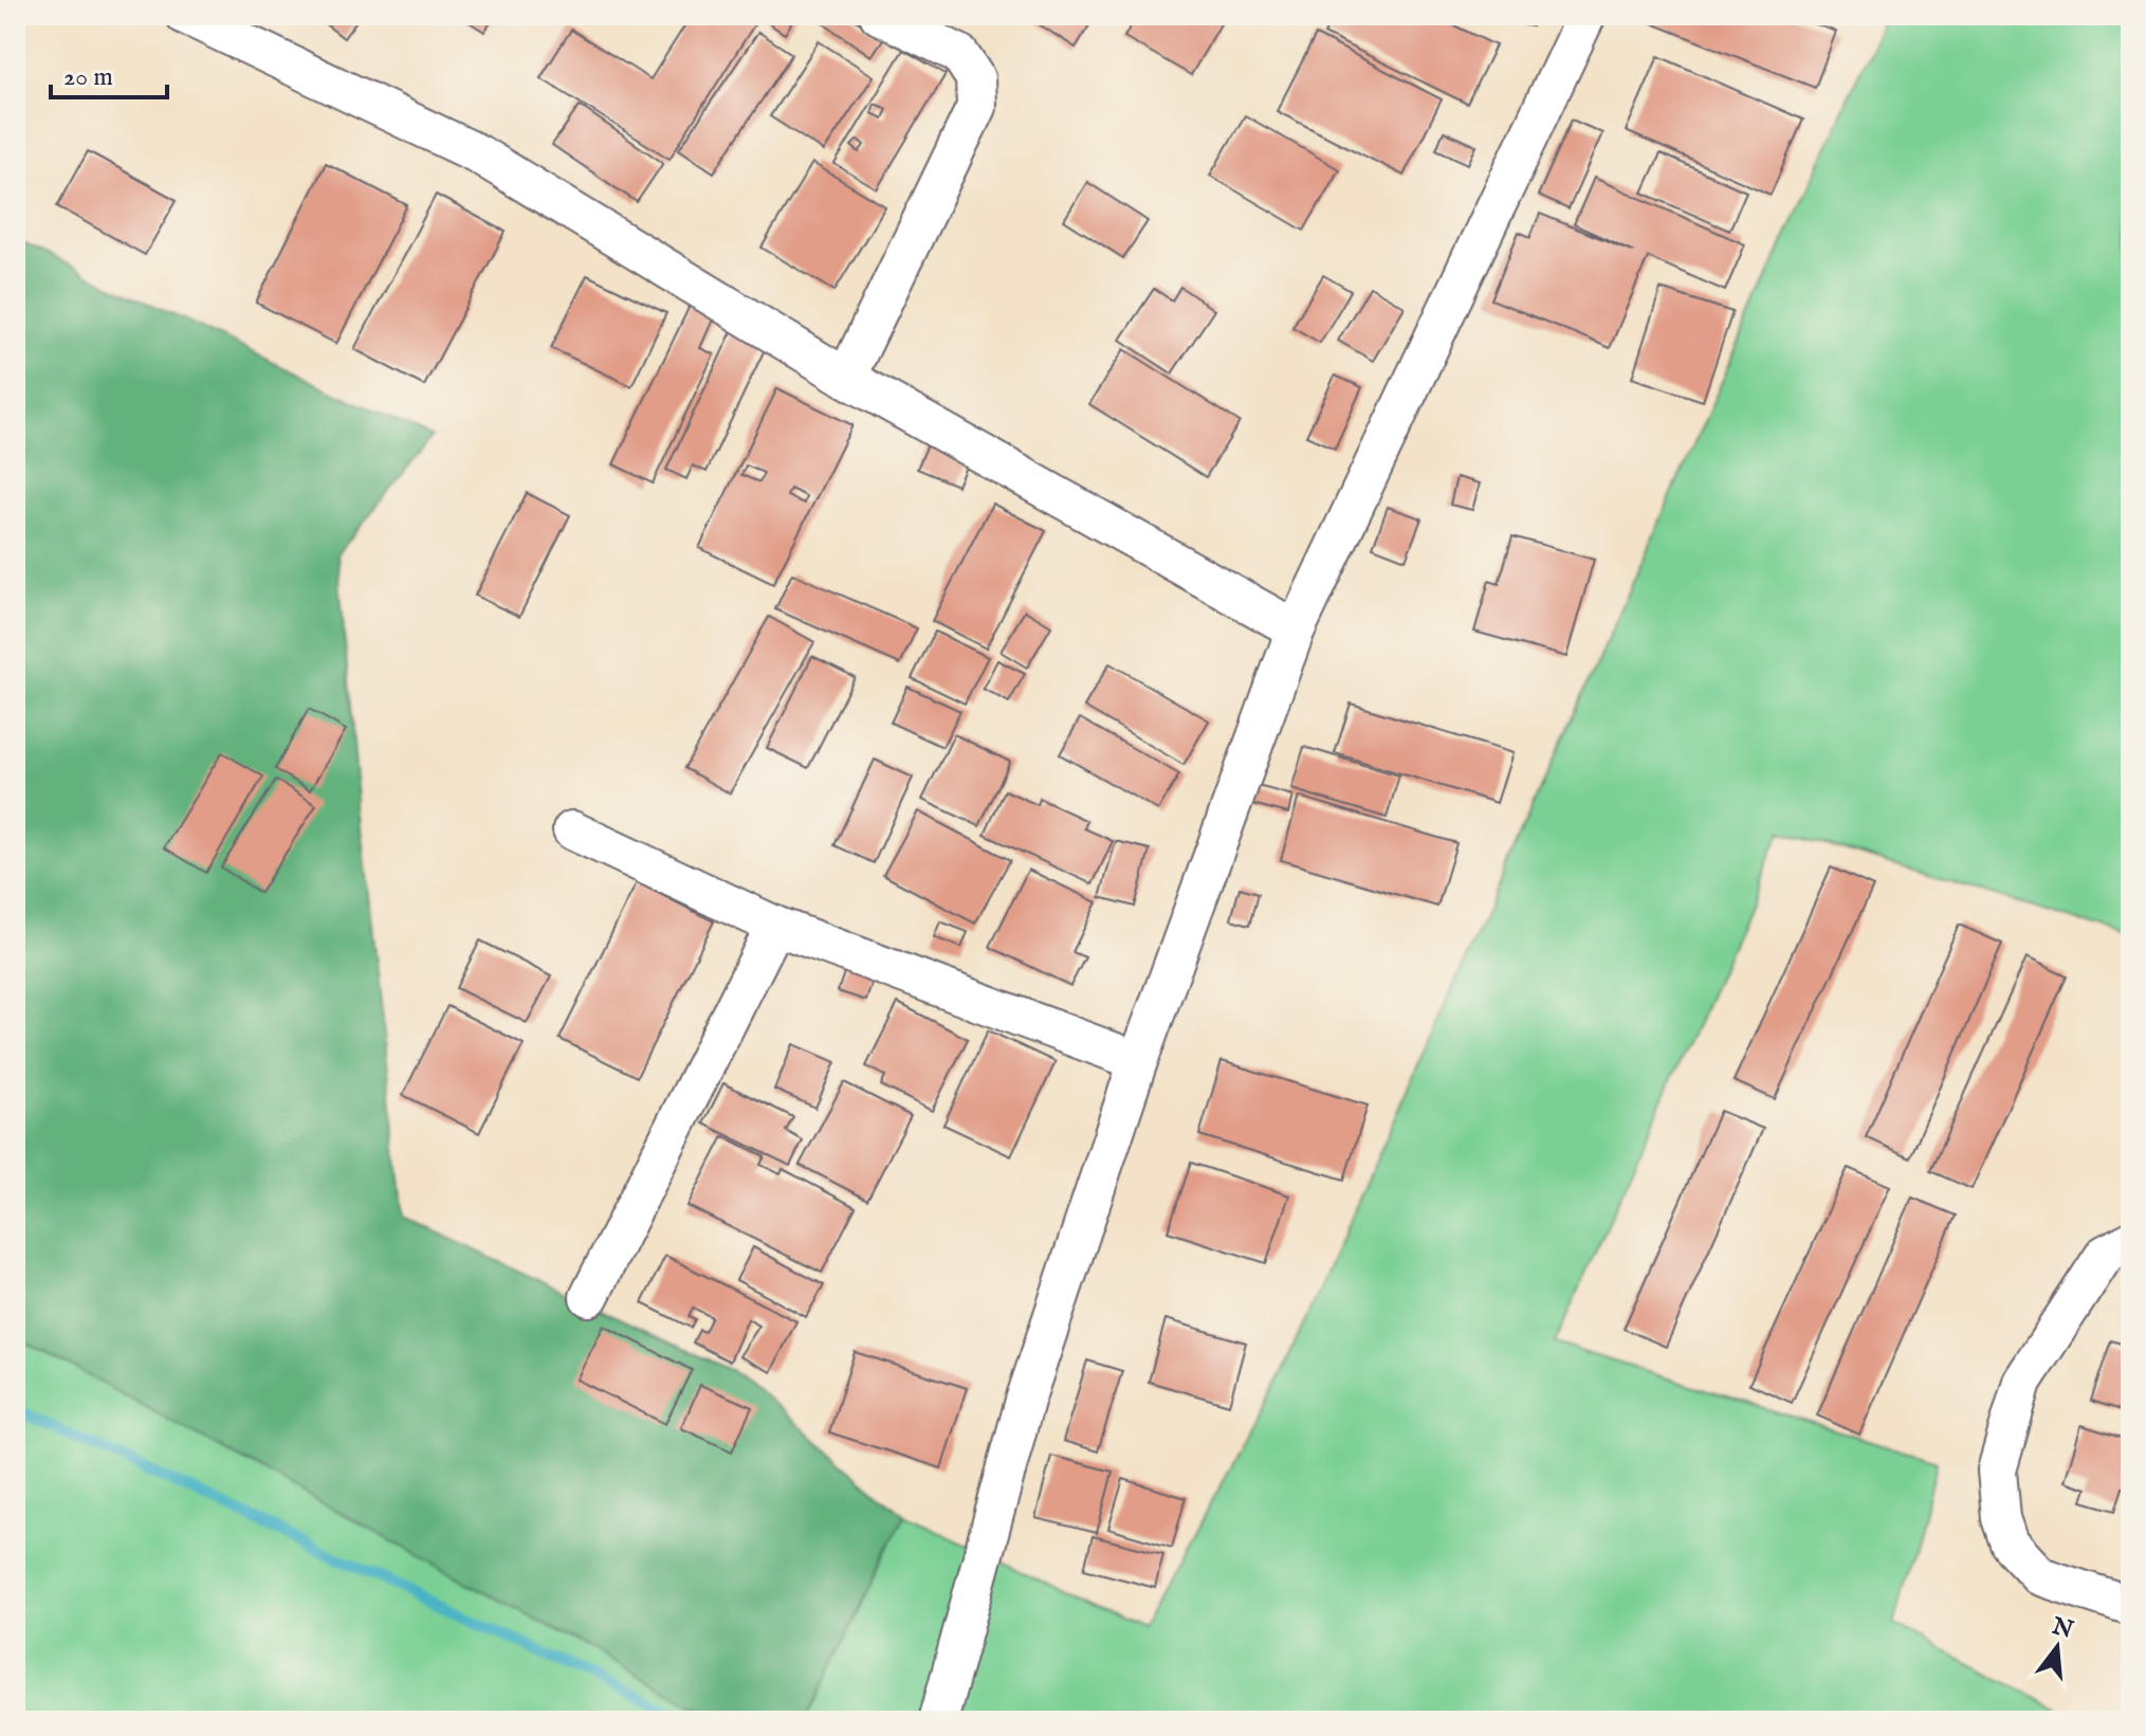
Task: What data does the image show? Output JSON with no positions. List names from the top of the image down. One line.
{"scale_bar":"20 m","north":"top"}
